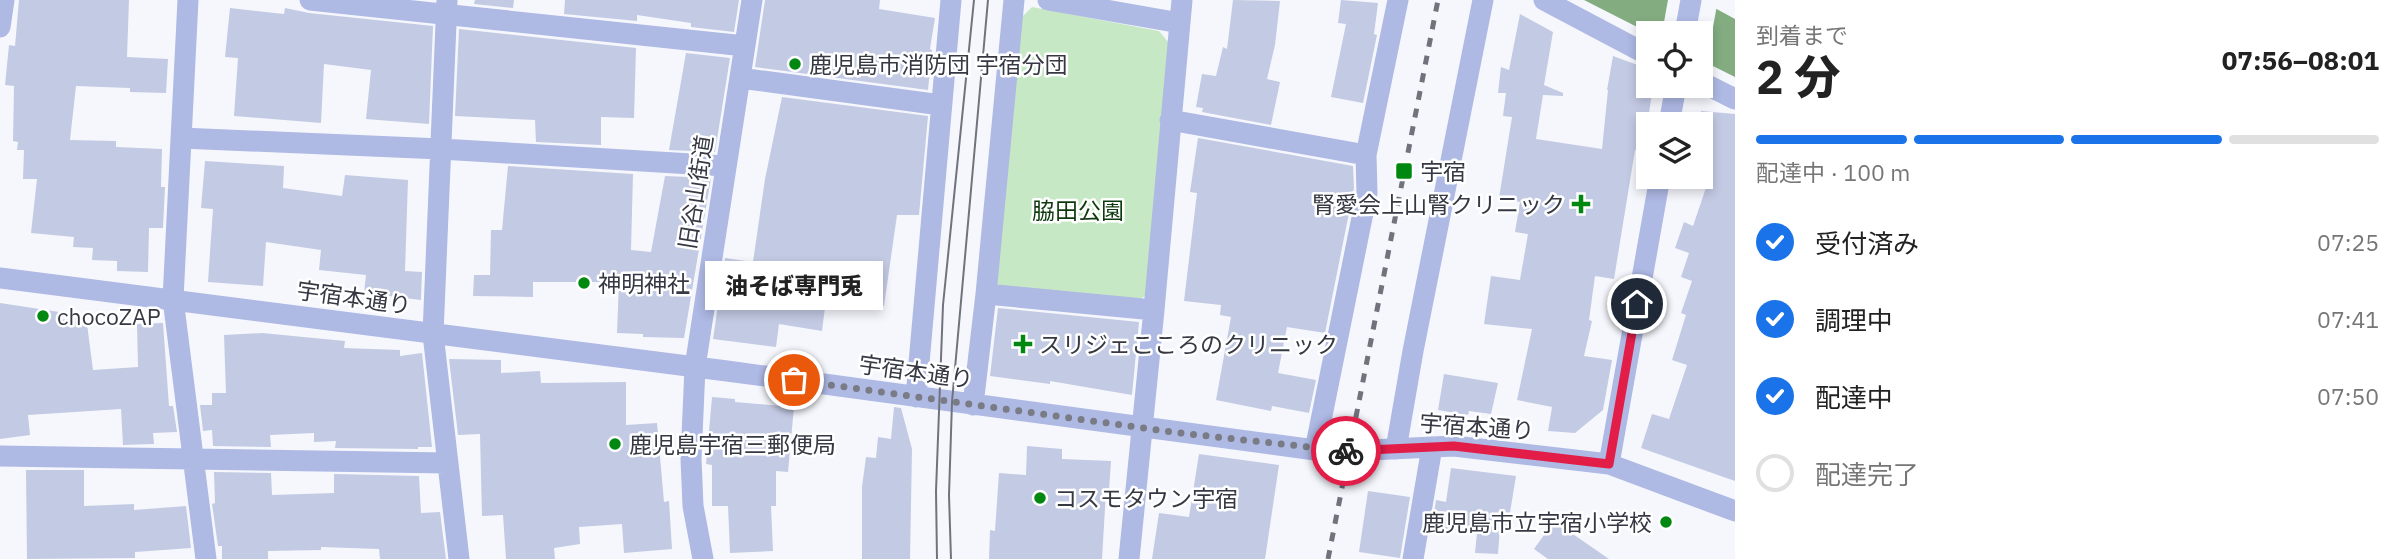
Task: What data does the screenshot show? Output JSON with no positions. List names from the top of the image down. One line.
{"streets":{"street":["旧谷山街道","宇宿本通り"]},"crossings":[["旧谷山街道","宇宿本通り"]],"parks":["脇田公園"],"places":{"other":["鹿児島市消防団 宇宿分団","神明神社","chocoZAP","油そば専門兎","鹿児島宇宿三郵便局","コスモタウン宇宿","鹿児島市立宇宿小学校"],"transit":["宇宿"],"health":["腎愛会上山腎クリニック","スリジェこころのクリニック"]},"page":{"heading":["2 分","到着まで","07:56–08:01"],"bar":"配達中 · 100 m","list":[["受付済み","07:25"],["調理中","07:41"],["配達中","07:50"],"配達完了"],"bubble":"油そば専門兎"}}
